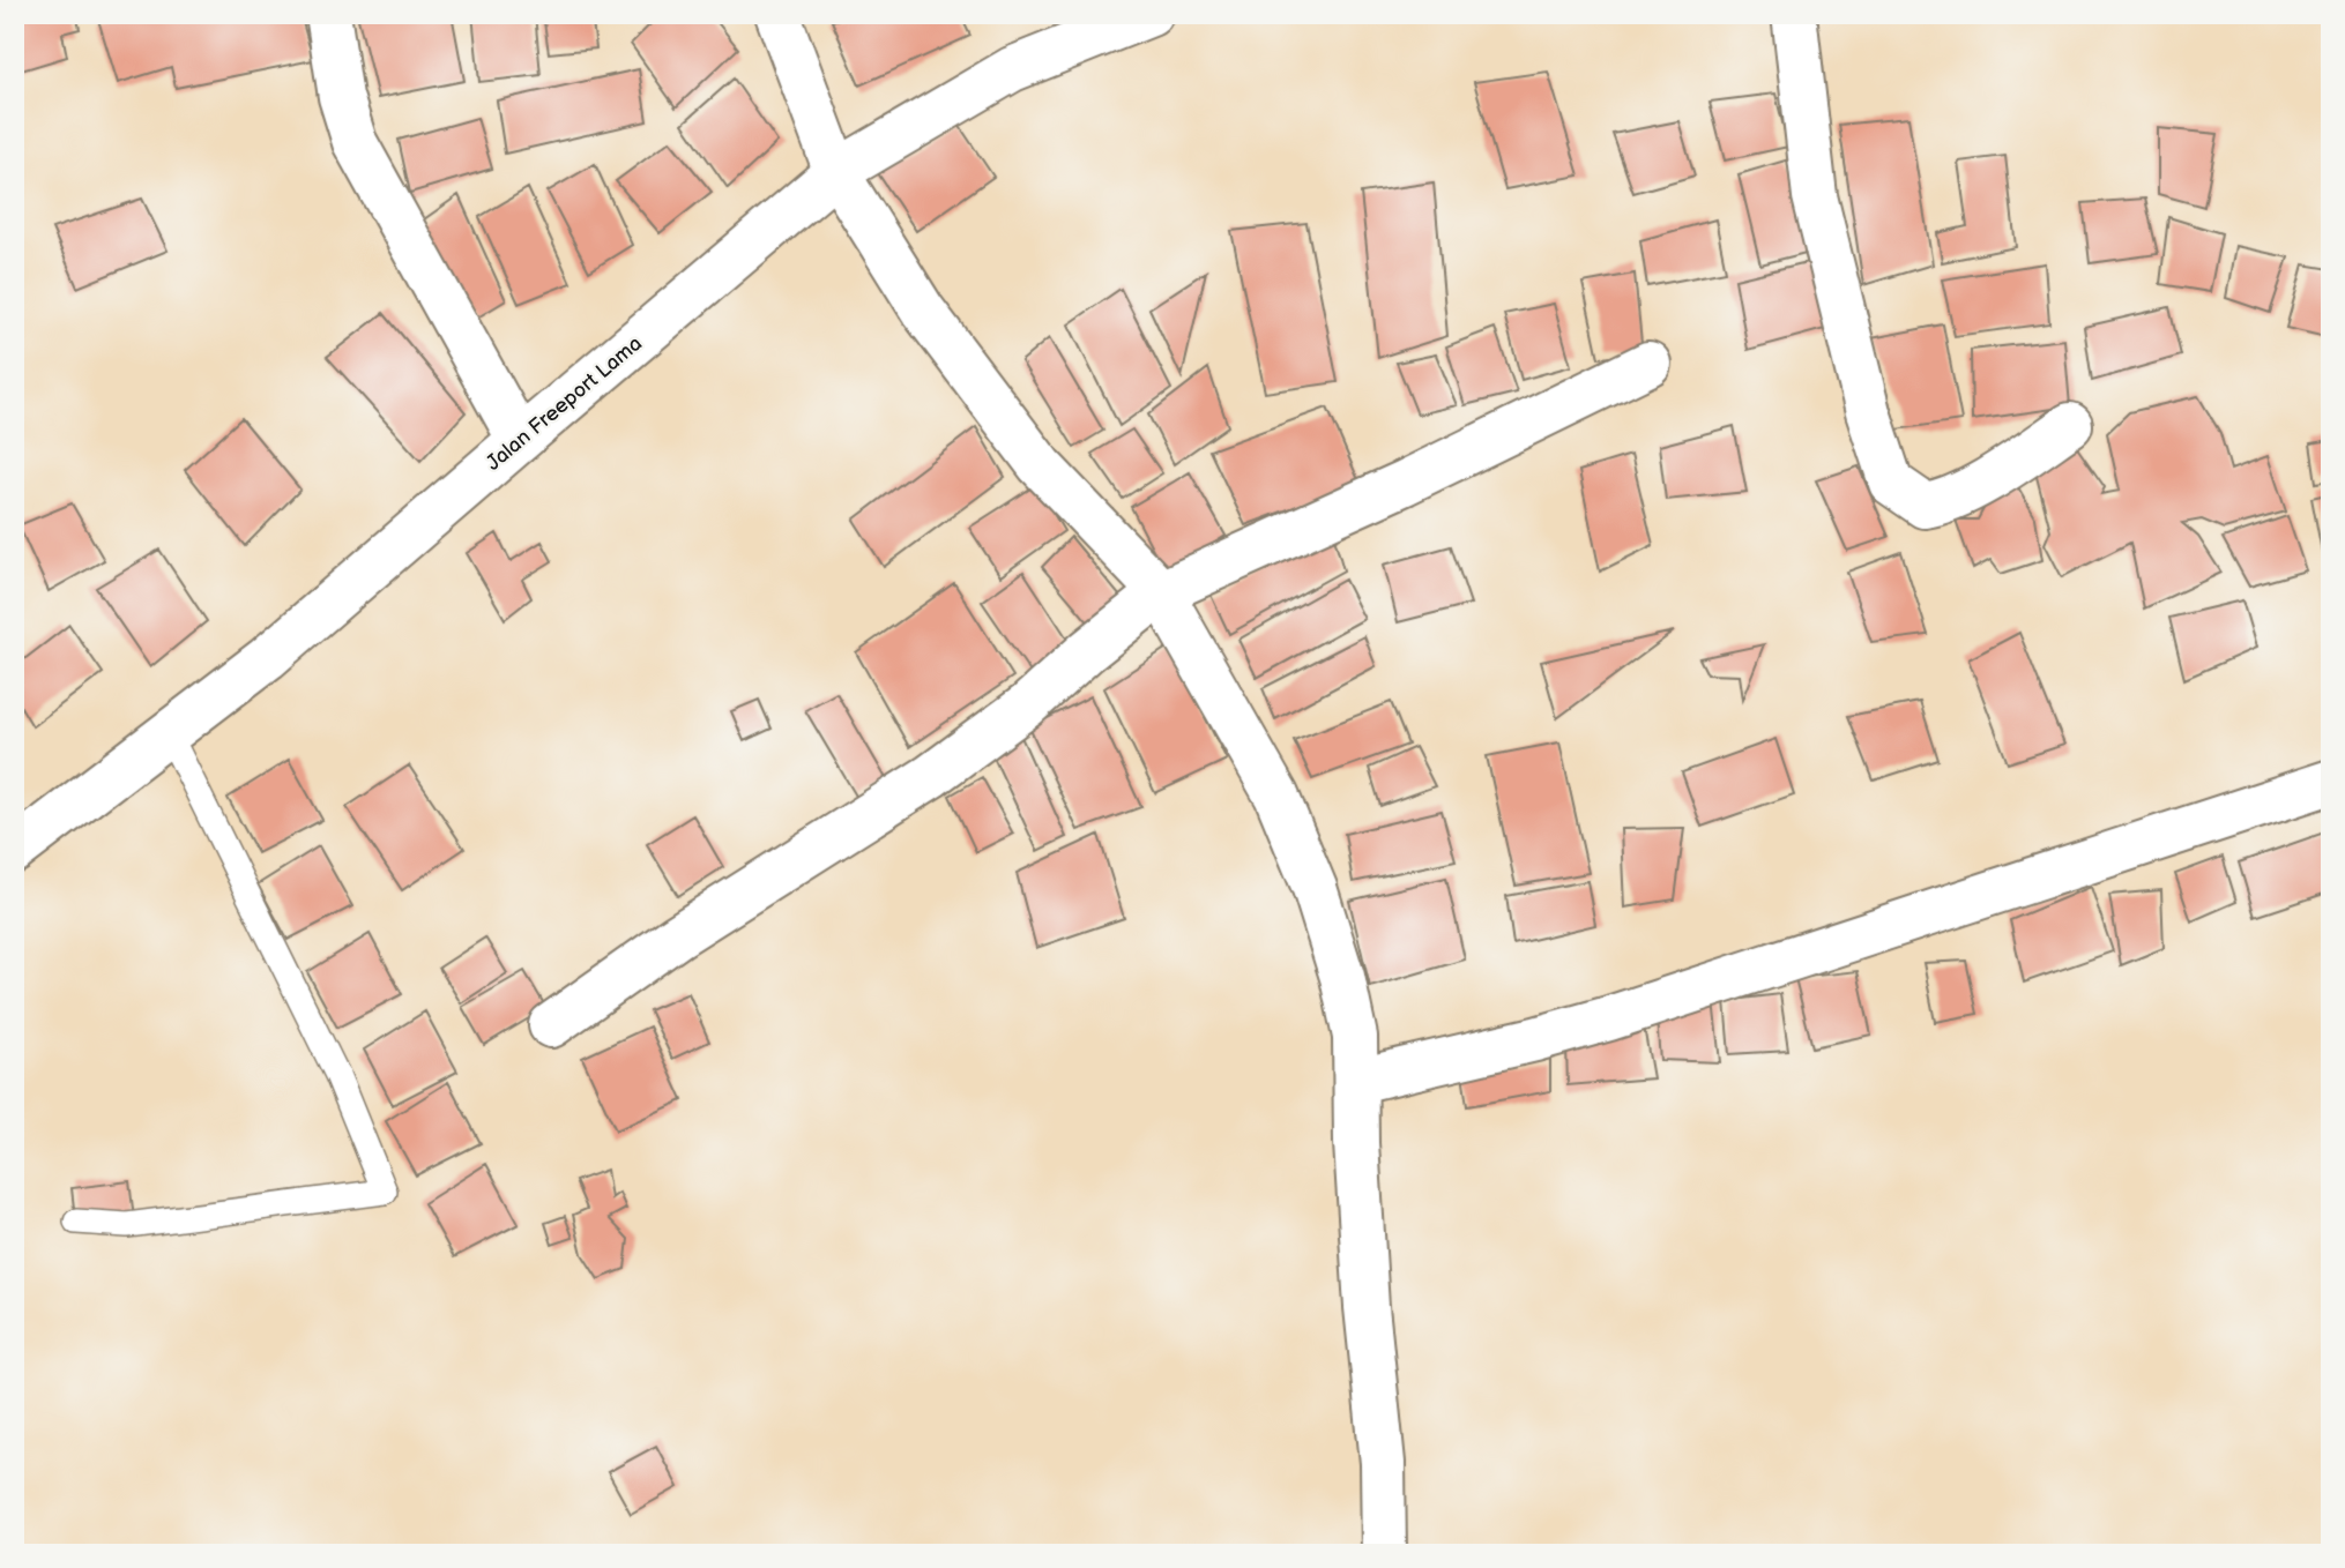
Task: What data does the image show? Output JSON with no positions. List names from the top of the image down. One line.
{"streets":{"street":["Jalan Freeport Lama"]}}
